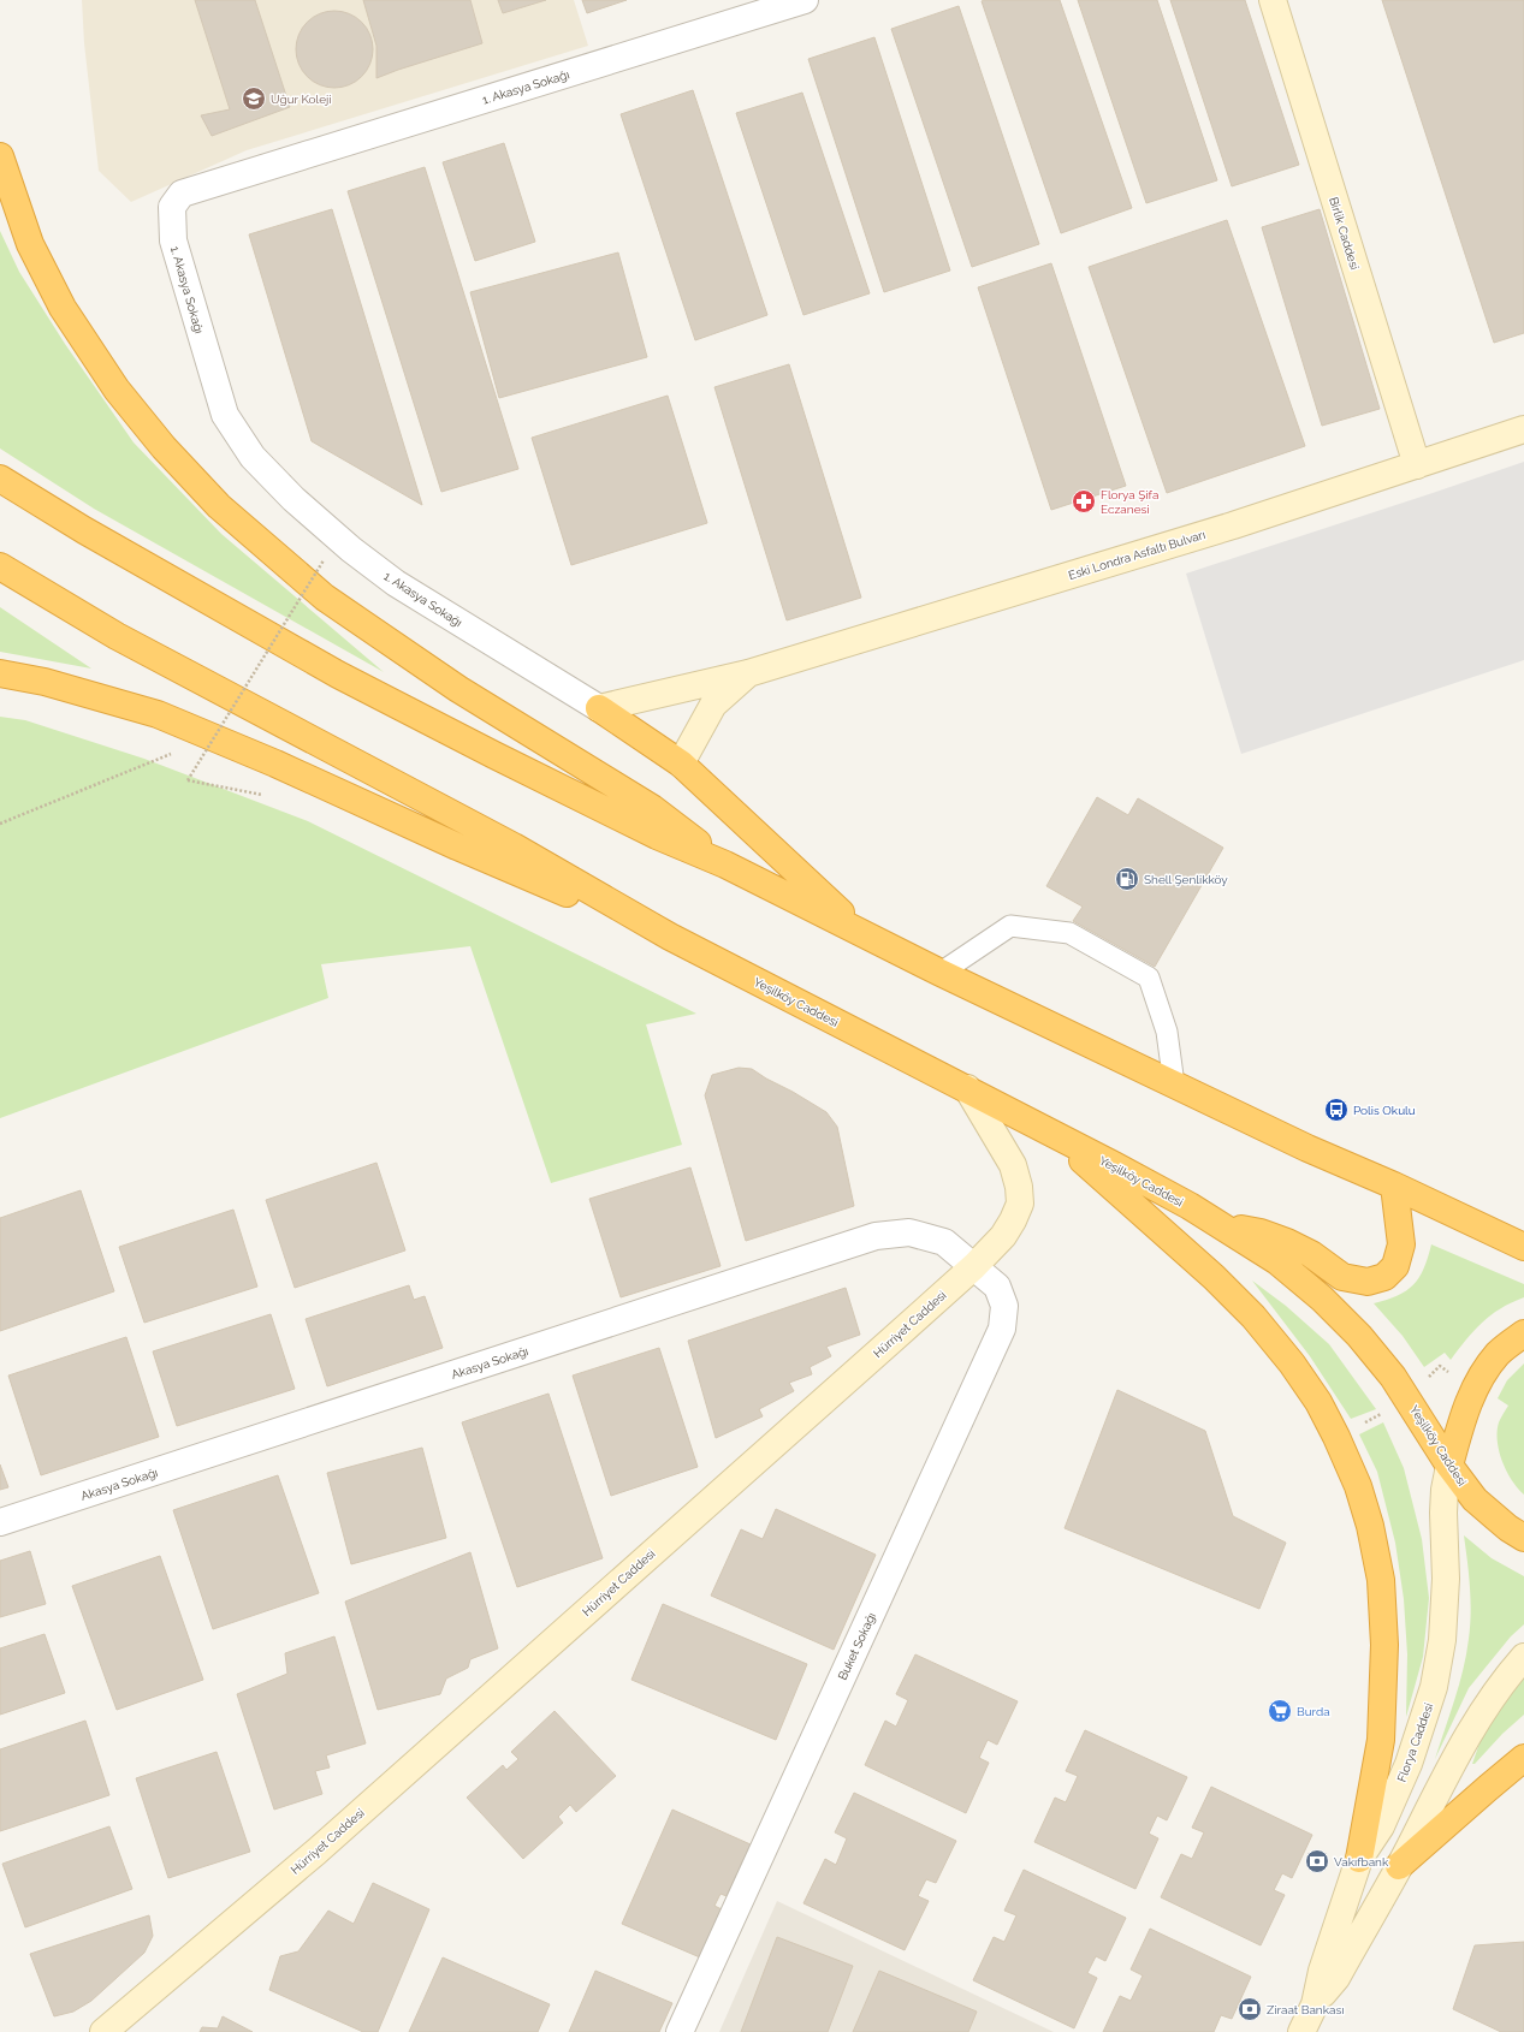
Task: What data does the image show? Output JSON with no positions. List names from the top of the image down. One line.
{"streets":{"highway":["Yeşilköy Caddesi"],"main road":["Birlik Caddesi","Eski Londra Asfaltı Bulvarı","Hürriyet Caddesi","Florya Caddesi"],"street":["1. Akasya Sokağı","Akasya Sokağı","Buket Sokağı"]},"crossings":[["1. Akasya Sokağı","Eski Londra Asfaltı Bulvarı"],["Birlik Caddesi","Eski Londra Asfaltı Bulvarı"],["Yeşilköy Caddesi","Hürriyet Caddesi"],["Yeşilköy Caddesi","Florya Caddesi"],["Hürriyet Caddesi","Akasya Sokağı"],["Hürriyet Caddesi","Buket Sokağı"],["Akasya Sokağı","Buket Sokağı"]],"places":{"school or university":["Uğur Koleji"],"pharmacy":["Florya Şifa Eczanesi"],"fuel station":["Shell Şenlikköy"],"bus stop":["Polis Okulu"],"supermarket":["Burda"],"bank":["Vakıfbank","Ziraat Bankası"]}}
